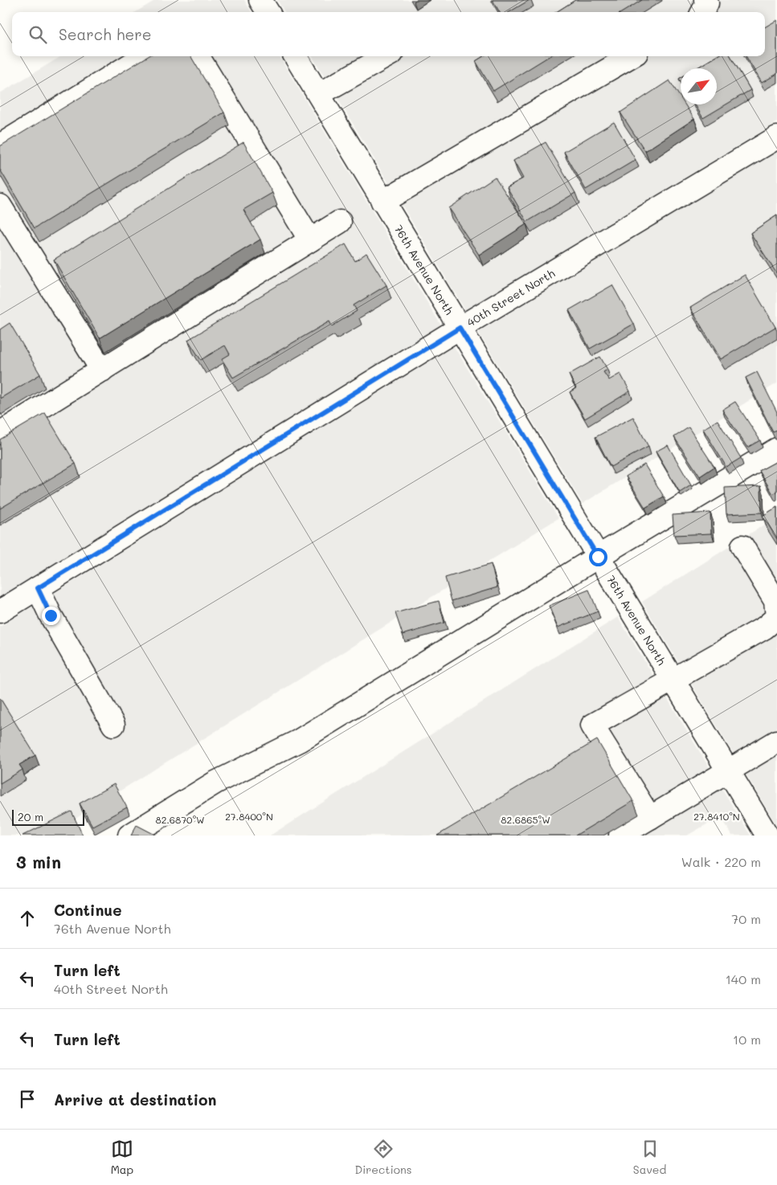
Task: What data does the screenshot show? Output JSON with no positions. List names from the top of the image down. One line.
{"streets":{"street":["76th Avenue North","40th Street North"]},"crossings":[["76th Avenue North","40th Street North"]],"scale_bar":"20 m","north":"top right","page":{"search":"Search here","scale":"20 m","heading":["3 min","Walk · 220 m"],"list":[["Continue","76th Avenue North","70 m"],["Turn left","40th Street North","140 m"],["Turn left","10 m"],"Arrive at destination"],"nav":["Map","Directions","Saved"]},"coordinates":["27.8400°N","27.8410°N","82.6870°W","82.6865°W"]}
